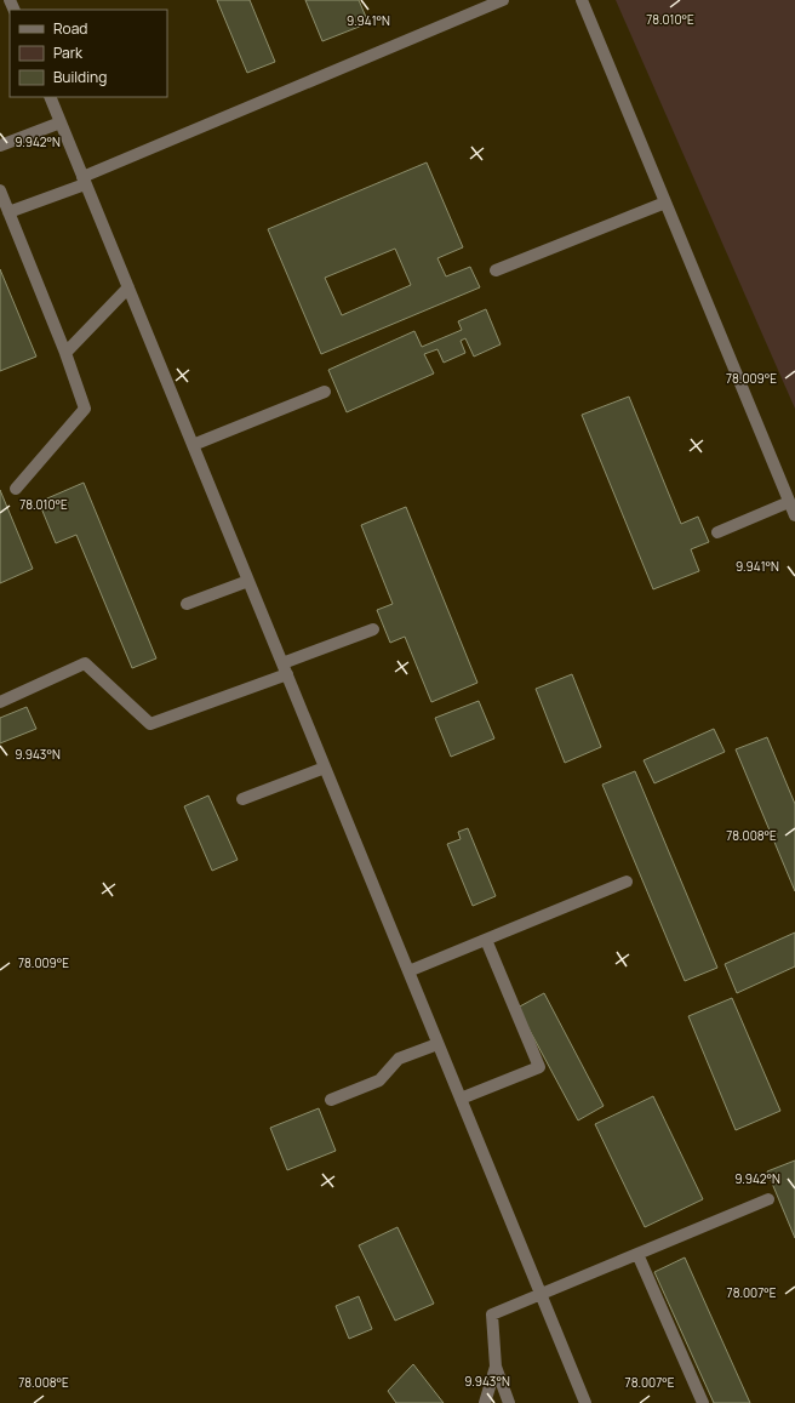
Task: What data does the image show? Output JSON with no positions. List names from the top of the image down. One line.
{"legend":["Road","Park","Building"],"coordinates":["78.010°E","9.941°N","9.942°N","78.009°E","9.943°N","78.008°E","78.007°E"]}
